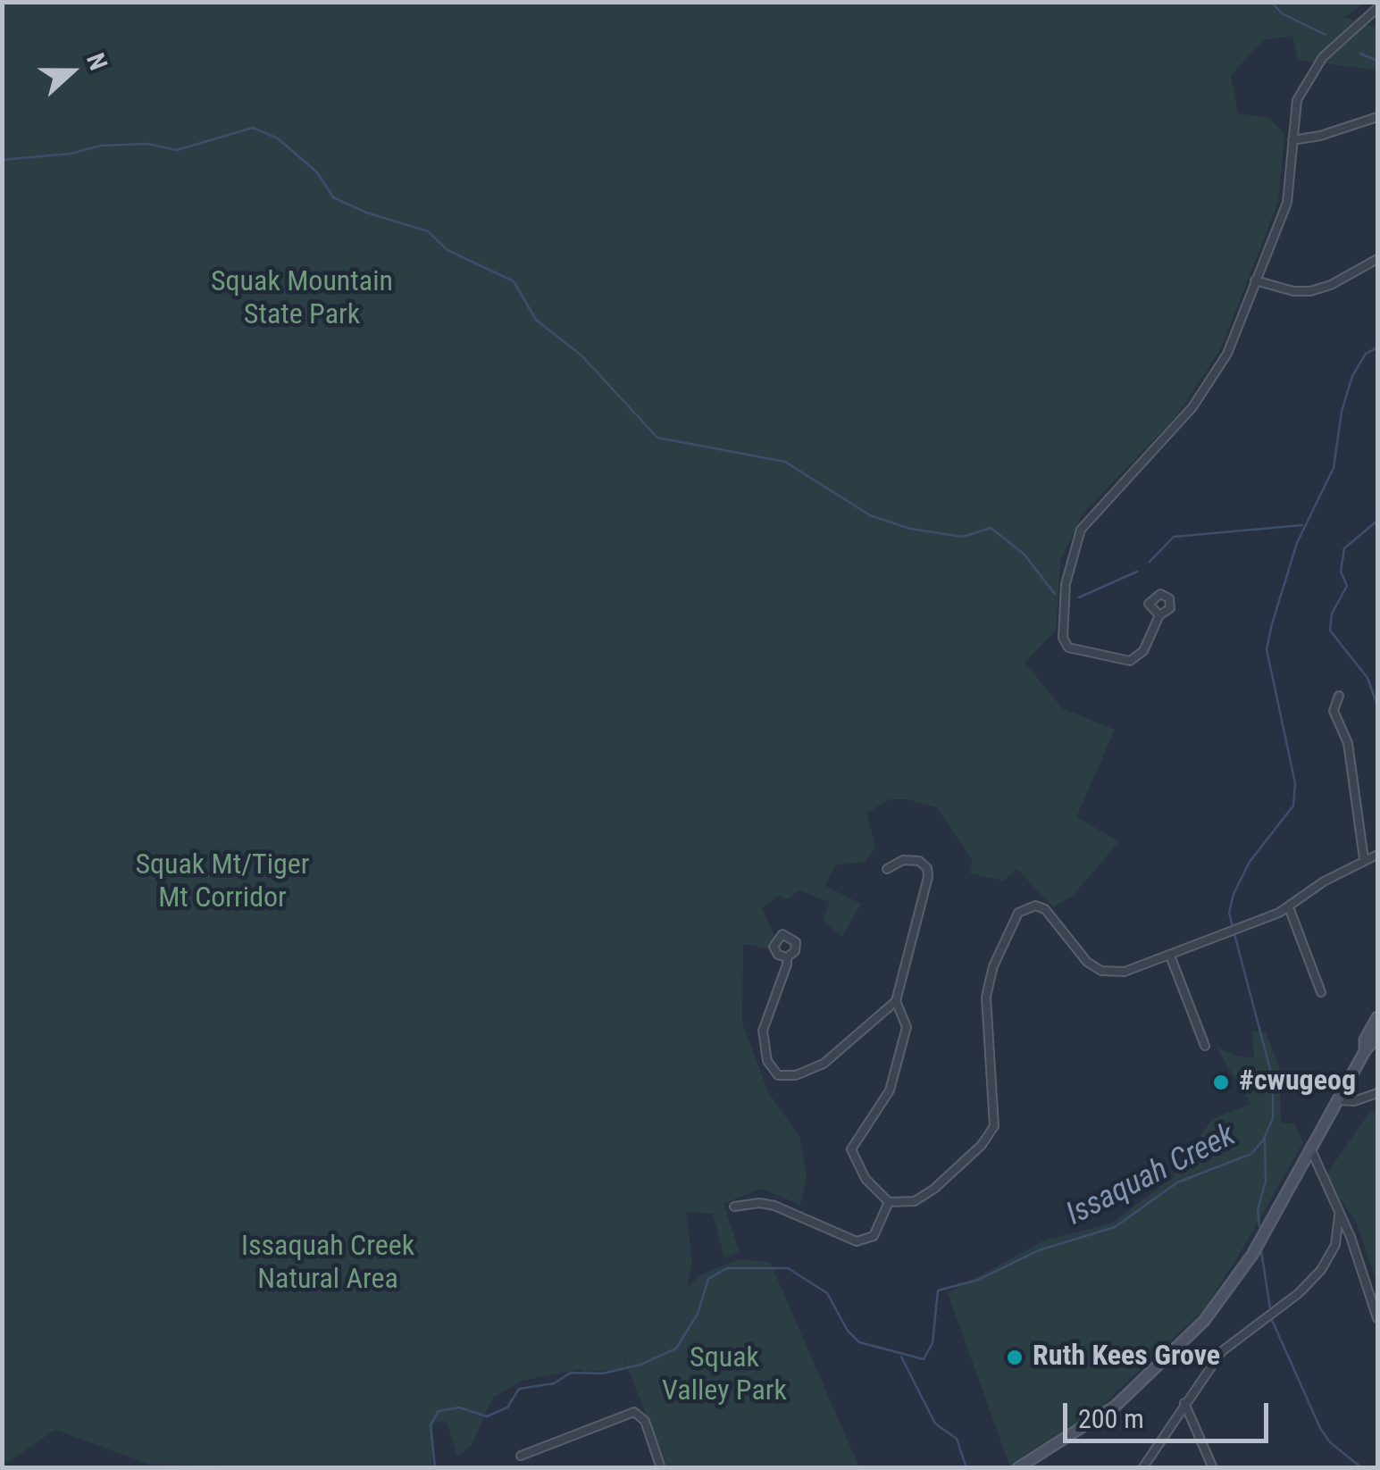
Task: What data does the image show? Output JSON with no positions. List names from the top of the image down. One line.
{"water":["Issaquah Creek"],"parks":["Squak Mountain State Park","Squak Mt/Tiger Mt Corridor","Issaquah Creek Natural Area","Squak Valley Park"],"places":["#cwugeog","Ruth Kees Grove"],"scale_bar":"200 m","north":"right"}
